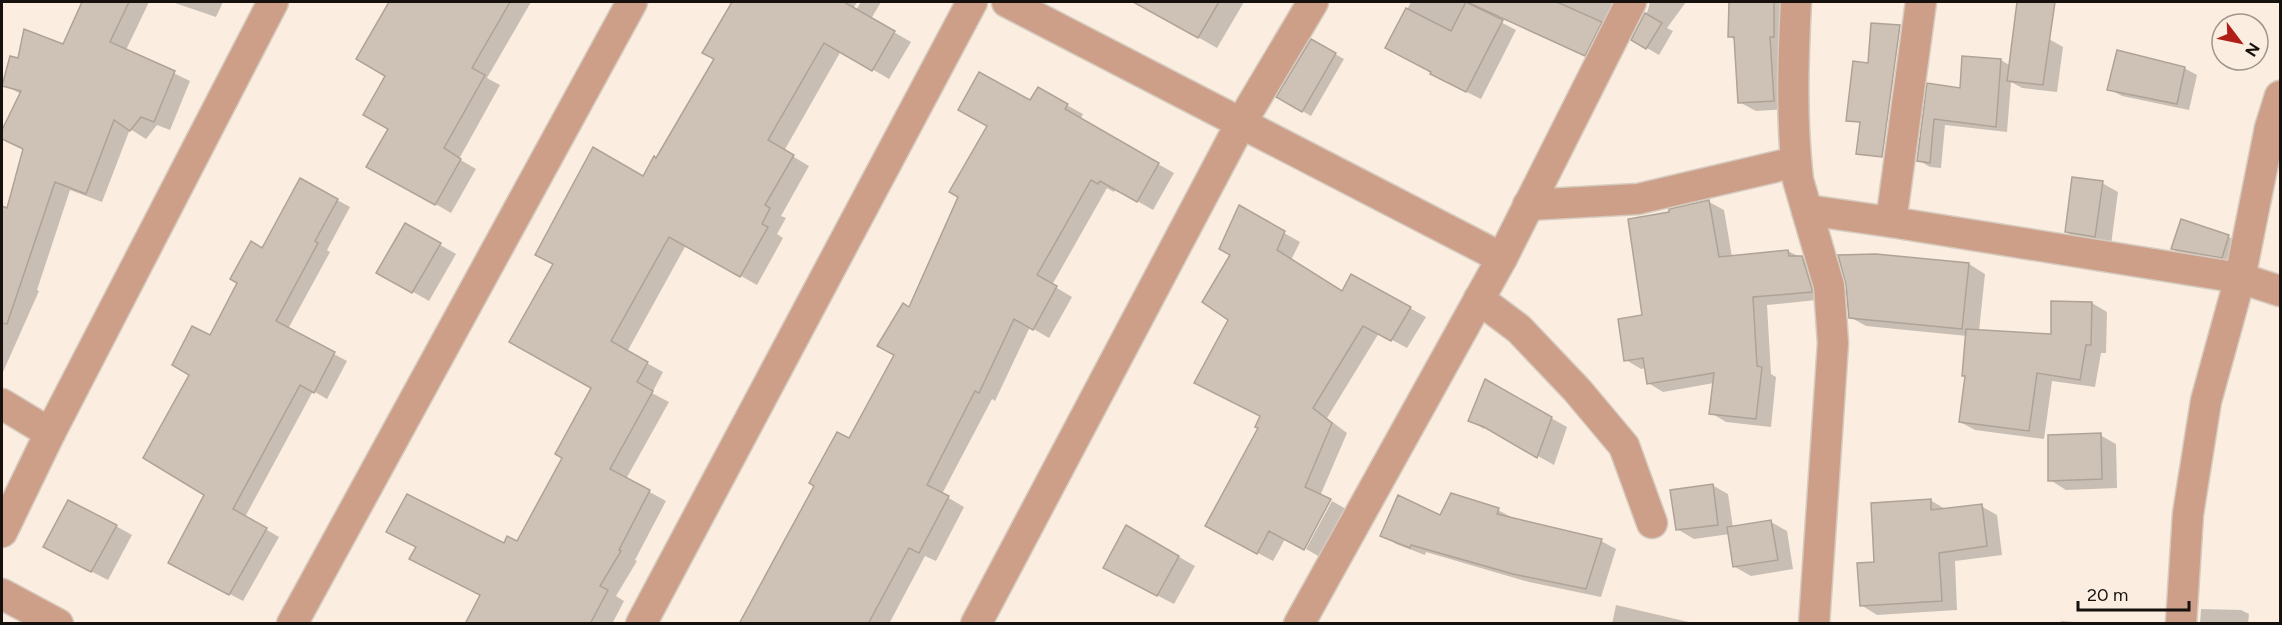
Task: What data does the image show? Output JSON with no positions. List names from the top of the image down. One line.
{"scale_bar":"20 m","north":"bottom right"}
